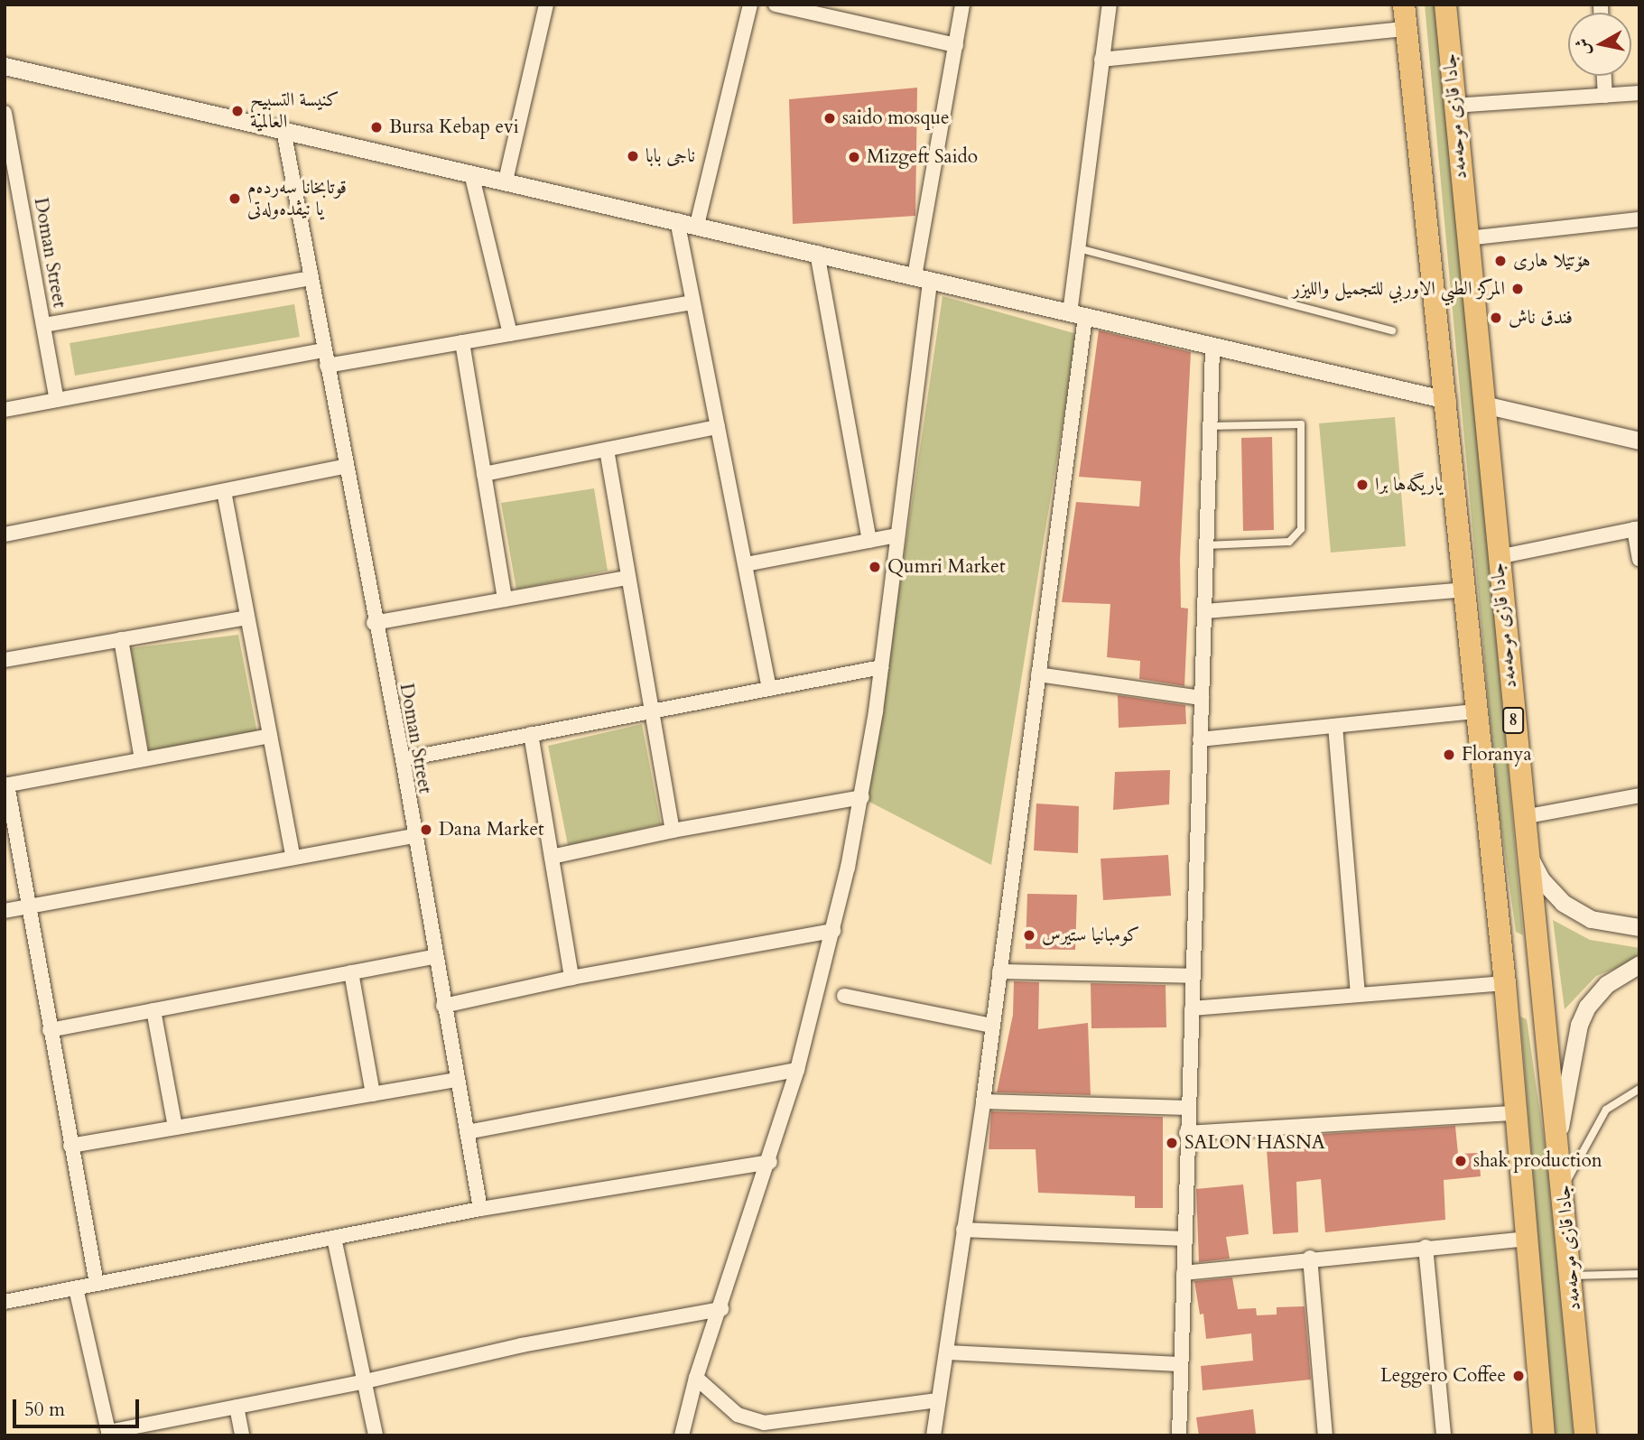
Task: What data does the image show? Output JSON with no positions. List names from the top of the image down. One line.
{"streets":{"main road":["جادا قازی موحەمەد","8"],"street":["Doman Street"]},"places":["كنيسة التسبيح العالمية","saido mosque","Bursa Kebap evi","ناجى بابا","Mizgeft Saido","قوتابخانا سەردەم یا نیڤدەولەتی","هۆتێلا هاری","المركز الطبي الاوربي للتجميل والليزر","فندق ناش","یاریگەها برا","Qumri Market","Floranya","Dana Market","كومبانيا ستيرس","SALON HASNA","shak production","Leggero Coffee"],"scale_bar":"50 m","north":"left"}
